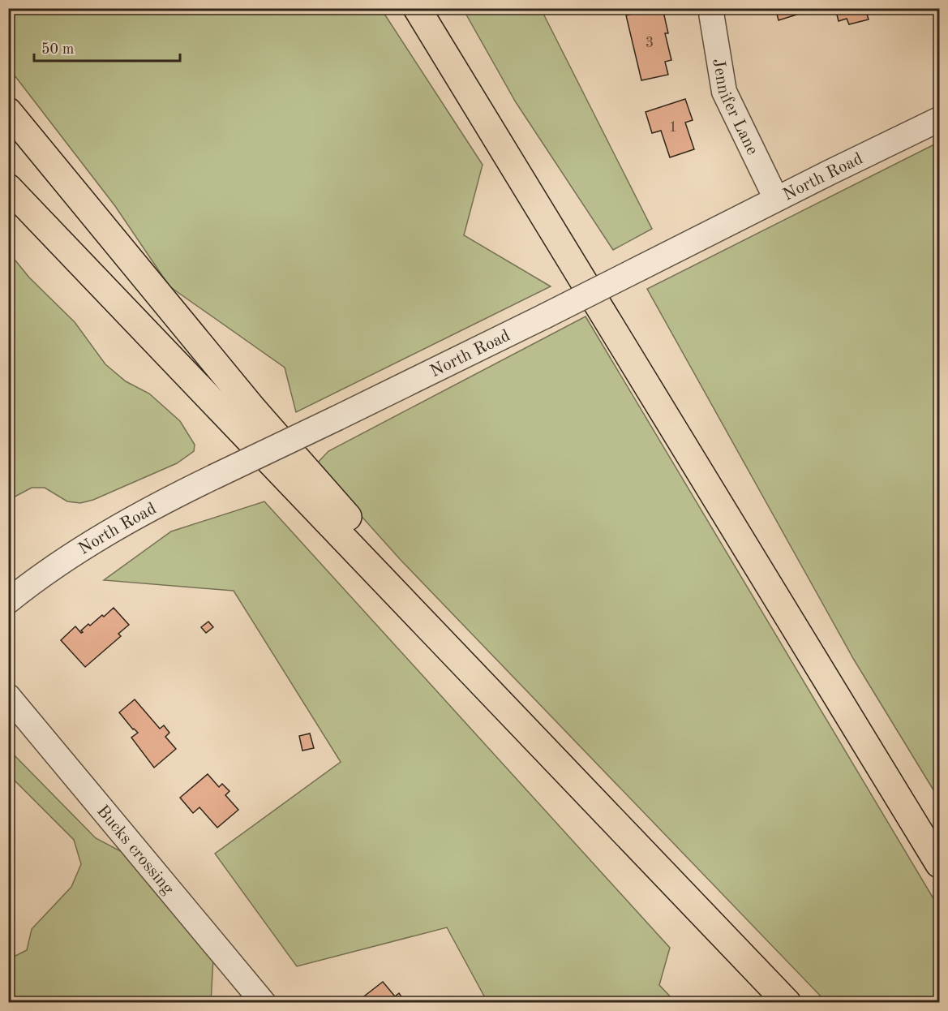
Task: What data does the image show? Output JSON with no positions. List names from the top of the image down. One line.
{"streets":{"street":["Jennifer Lane","North Road","Bucks crossing"]},"crossings":[["Jennifer Lane","North Road"]],"house_numbers":["3","1"],"scale_bar":"50 m"}
